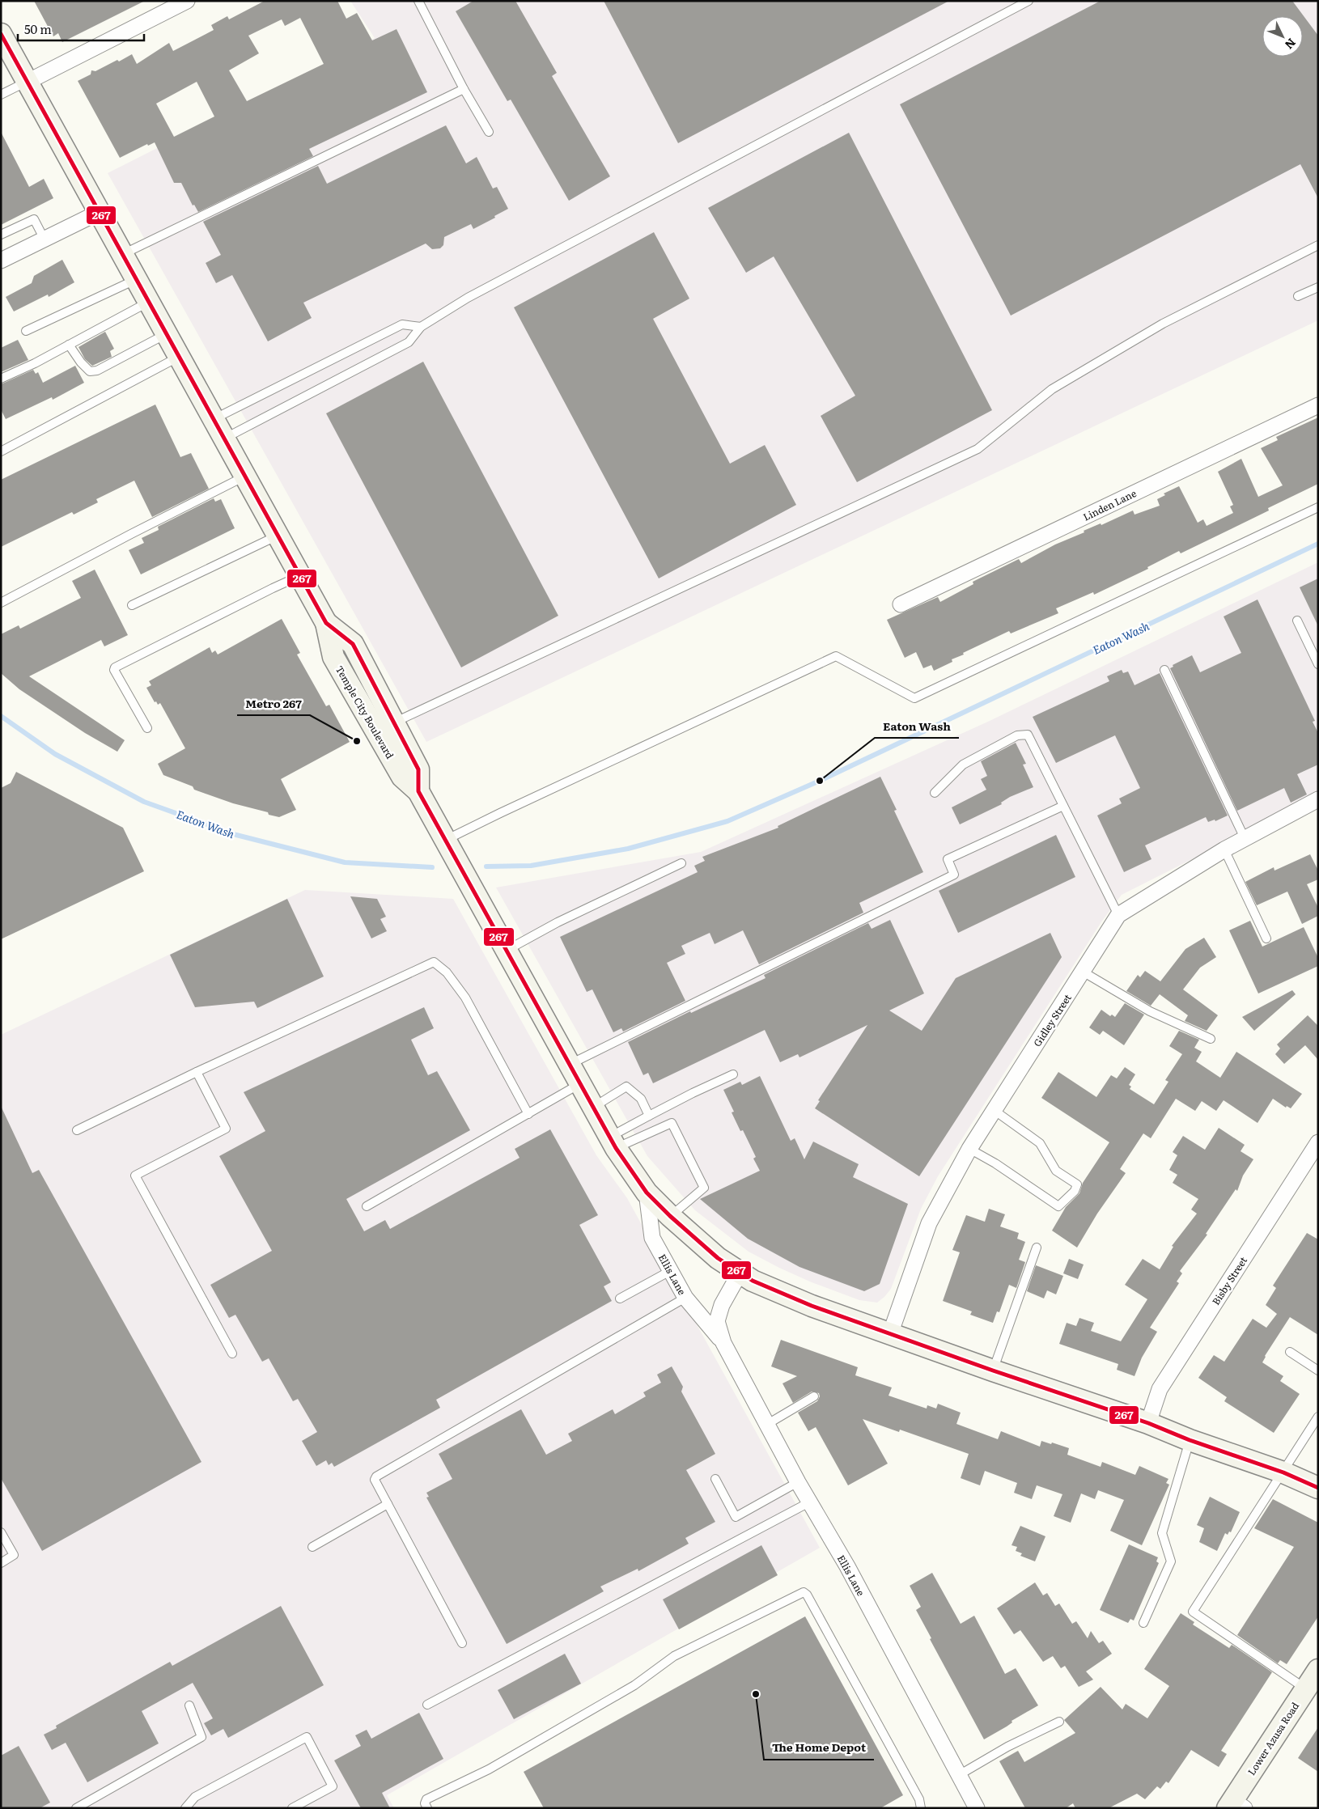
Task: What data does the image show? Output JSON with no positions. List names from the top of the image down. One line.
{"streets":{"main road":["Temple City Boulevard","Lower Azusa Road"],"street":["Linden Lane","Gidley Street","Ellis Lane","Bisby Street"]},"crossings":[["Temple City Boulevard","Gidley Street"],["Temple City Boulevard","Ellis Lane"],["Temple City Boulevard","Bisby Street"]],"water":["Eaton Wash"],"places":["Metro 267","Eaton Wash","The Home Depot"],"lines":["transit line 267"],"scale_bar":"50 m","north":"bottom right"}
